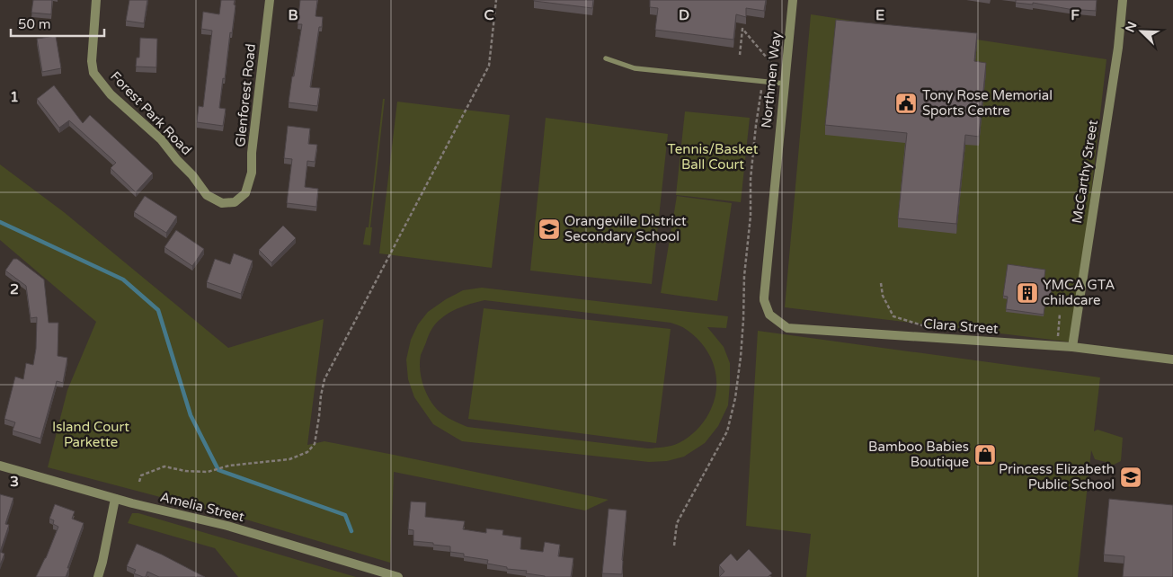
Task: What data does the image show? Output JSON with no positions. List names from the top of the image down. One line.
{"streets":{"street":["Northmen Way","Glenforest Road","Forest Park Road","McCarthy Street","Clara Street","Amelia Street"]},"crossings":[["Northmen Way","Clara Street"],["Glenforest Road","Forest Park Road"],["McCarthy Street","Clara Street"]],"parks":["Tennis/Basket Ball Court","Island Court Parkette"],"places":{"public building":["Tony Rose Memorial Sports Centre"],"school or university":["Orangeville District Secondary School","Princess Elizabeth Public School"],"building":["YMCA GTA childcare"],"shop":["Bamboo Babies Boutique"]},"scale_bar":"50 m","north":"top left","grid":{"columns":["B","C","D","E","F"],"rows":["1","2","3"]}}
